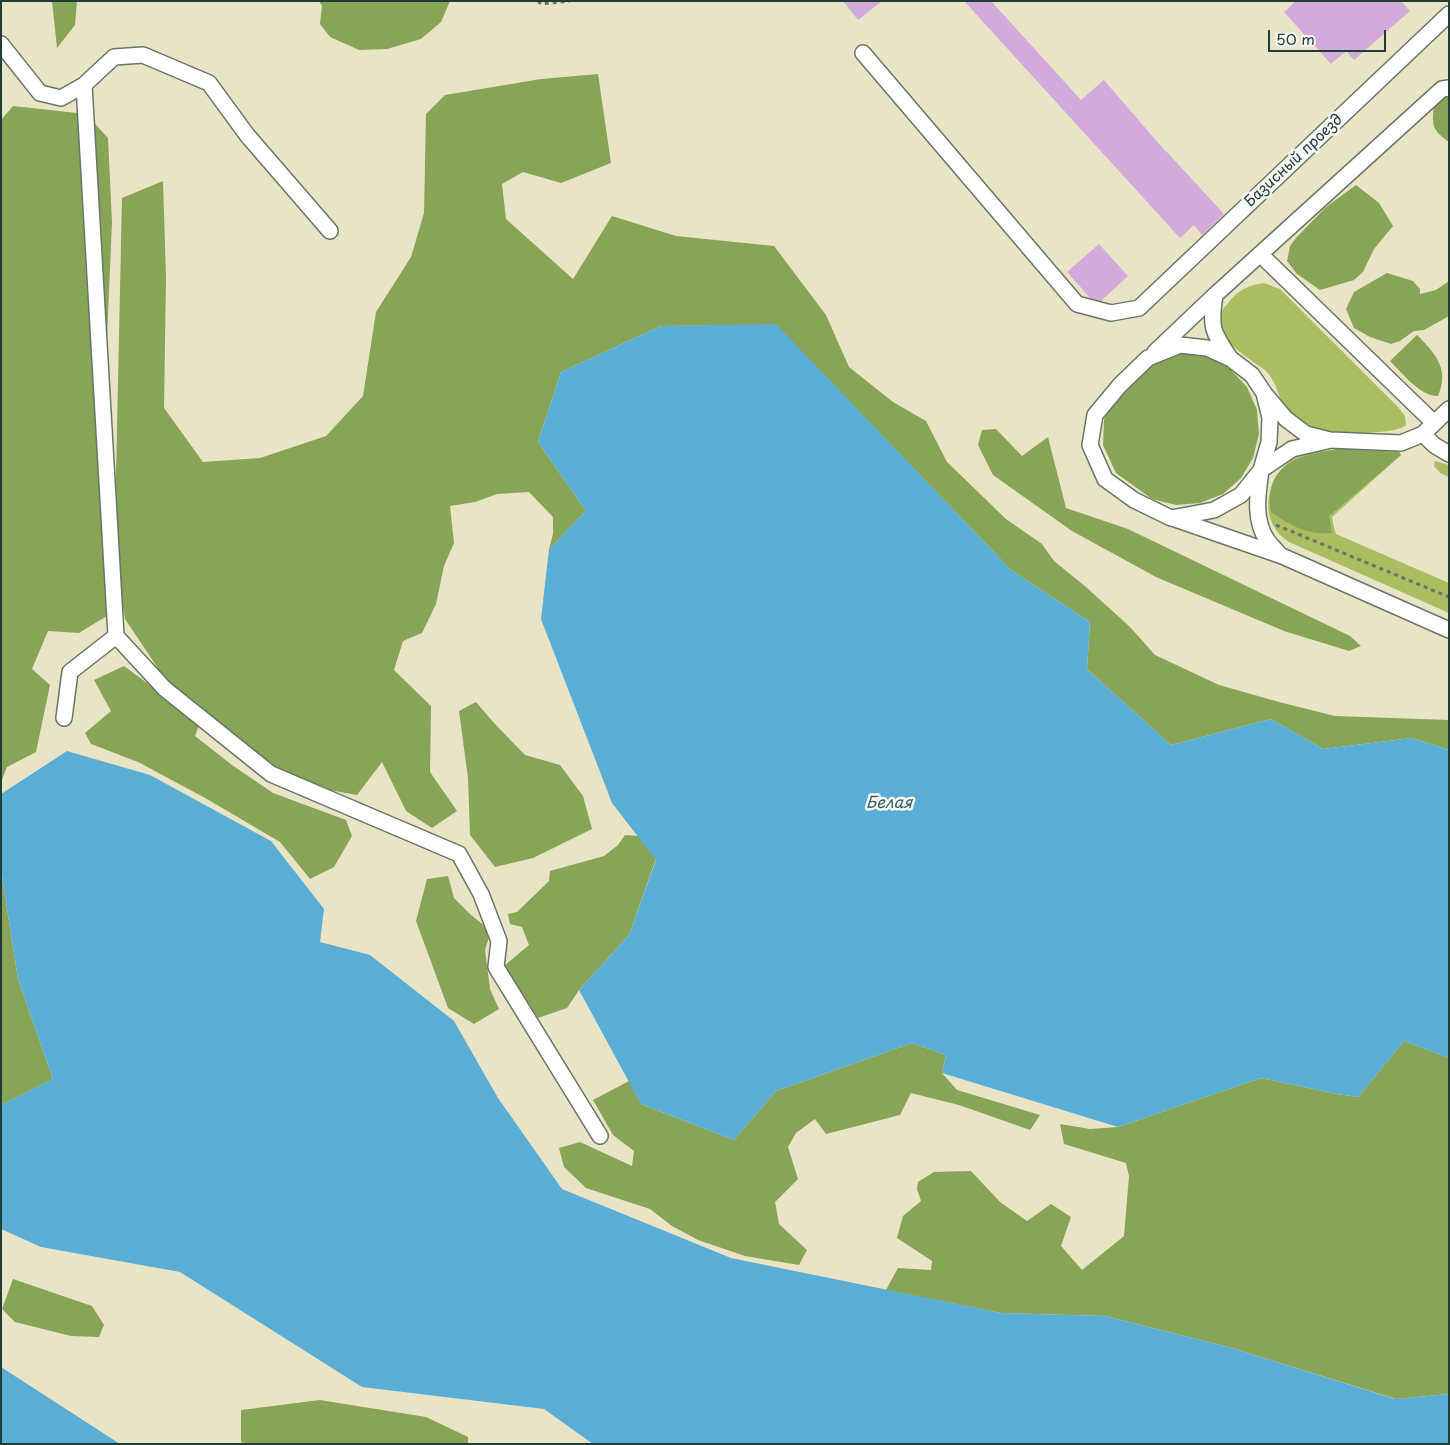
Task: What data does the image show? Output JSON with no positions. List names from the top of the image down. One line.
{"streets":{"street":["Базисный проезд"]},"water":["Белая"],"scale_bar":"50 m"}
